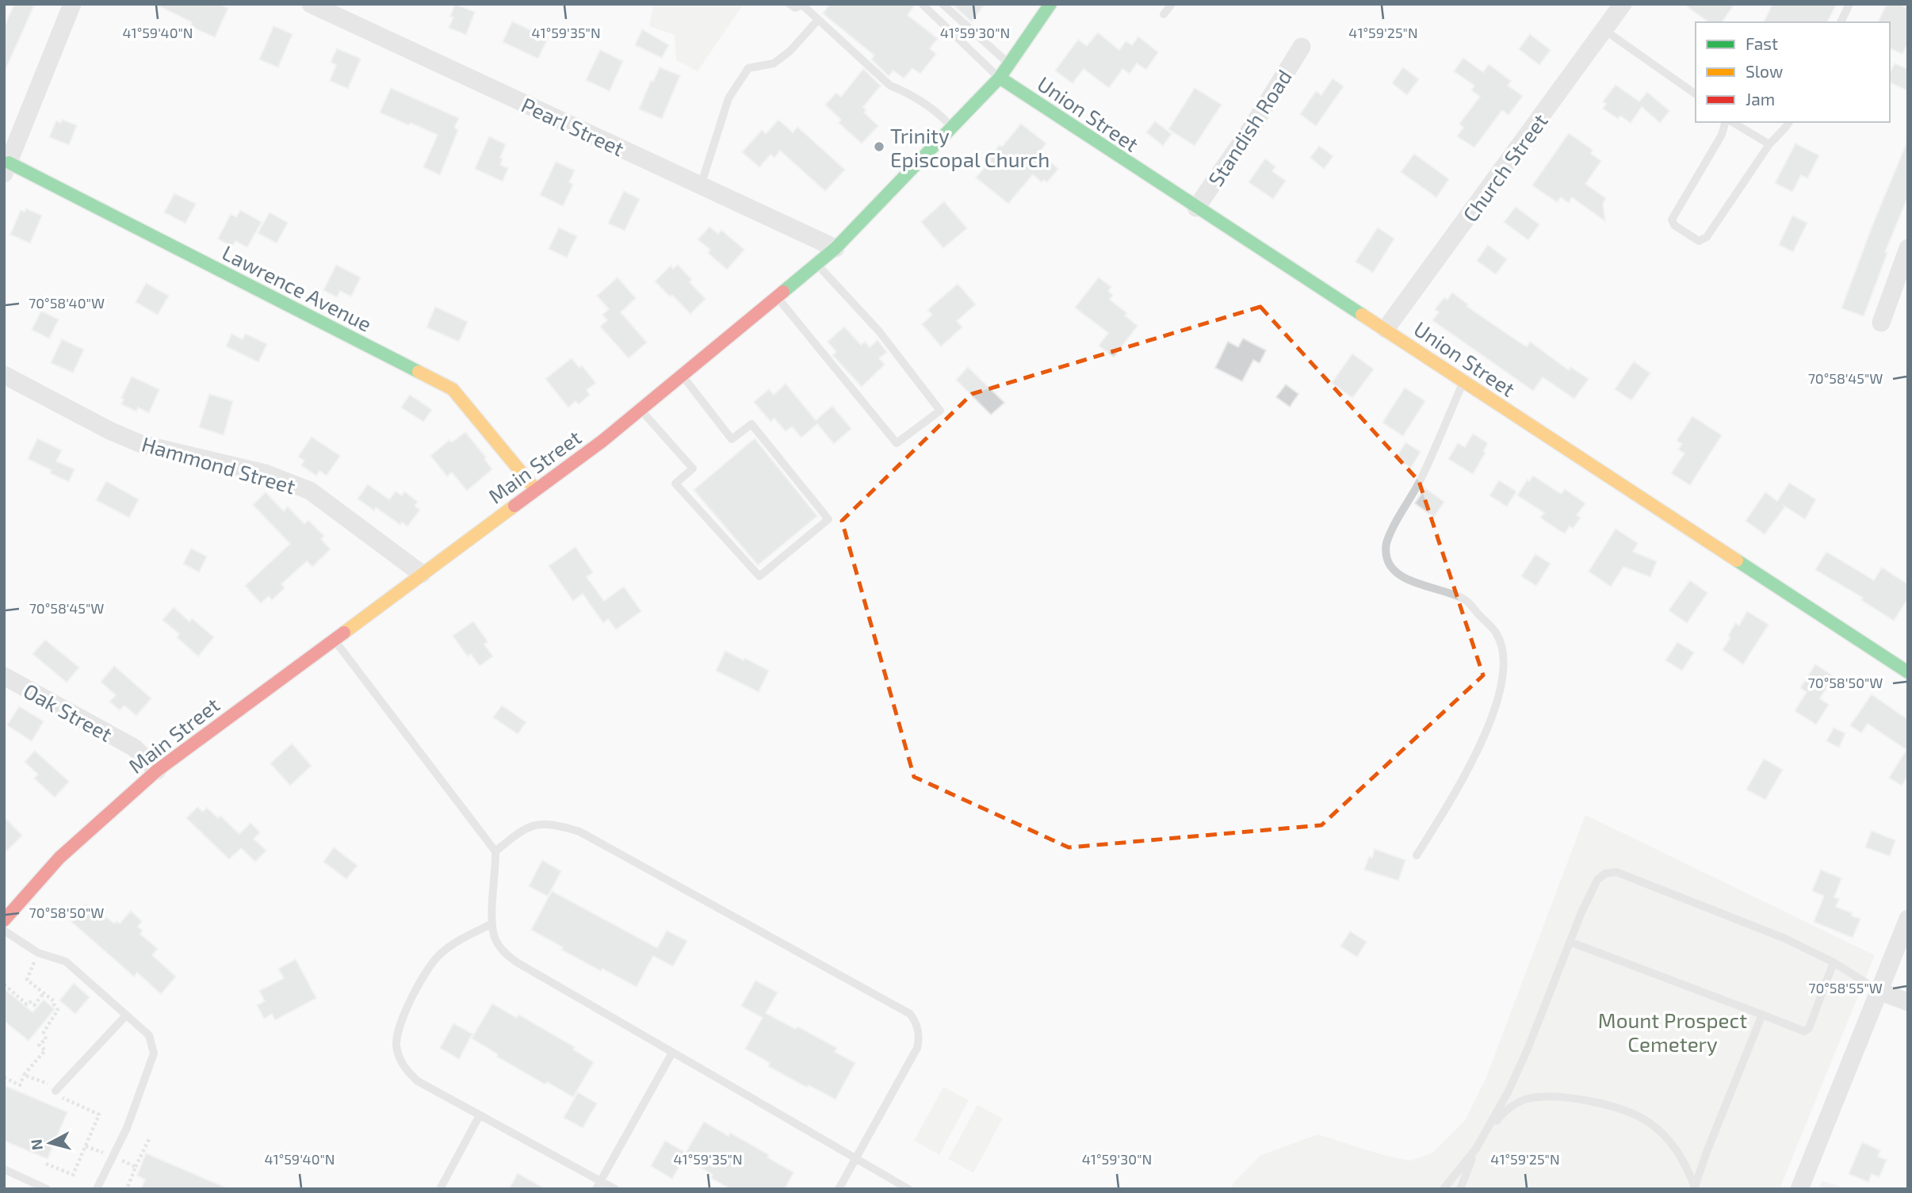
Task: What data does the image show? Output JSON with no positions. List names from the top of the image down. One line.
{"streets":{"street":["Union Street","Pearl Street","Standish Road","Church Street","Lawrence Avenue","Hammond Street","Main Street","Oak Street"]},"crossings":[["Union Street","Standish Road"],["Union Street","Church Street"],["Union Street","Main Street"],["Pearl Street","Main Street"],["Lawrence Avenue","Main Street"],["Hammond Street","Main Street"],["Main Street","Oak Street"]],"parks":["Mount Prospect Cemetery"],"places":["Trinity Episcopal Church"],"legend":["Fast","Slow","Jam"],"north":"left","coordinates":["41°59'40\"N","41°59'35\"N","41°59'30\"N","41°59'25\"N","70°58'40\"W","70°58'45\"W","70°58'50\"W","70°58'55\"W"]}
